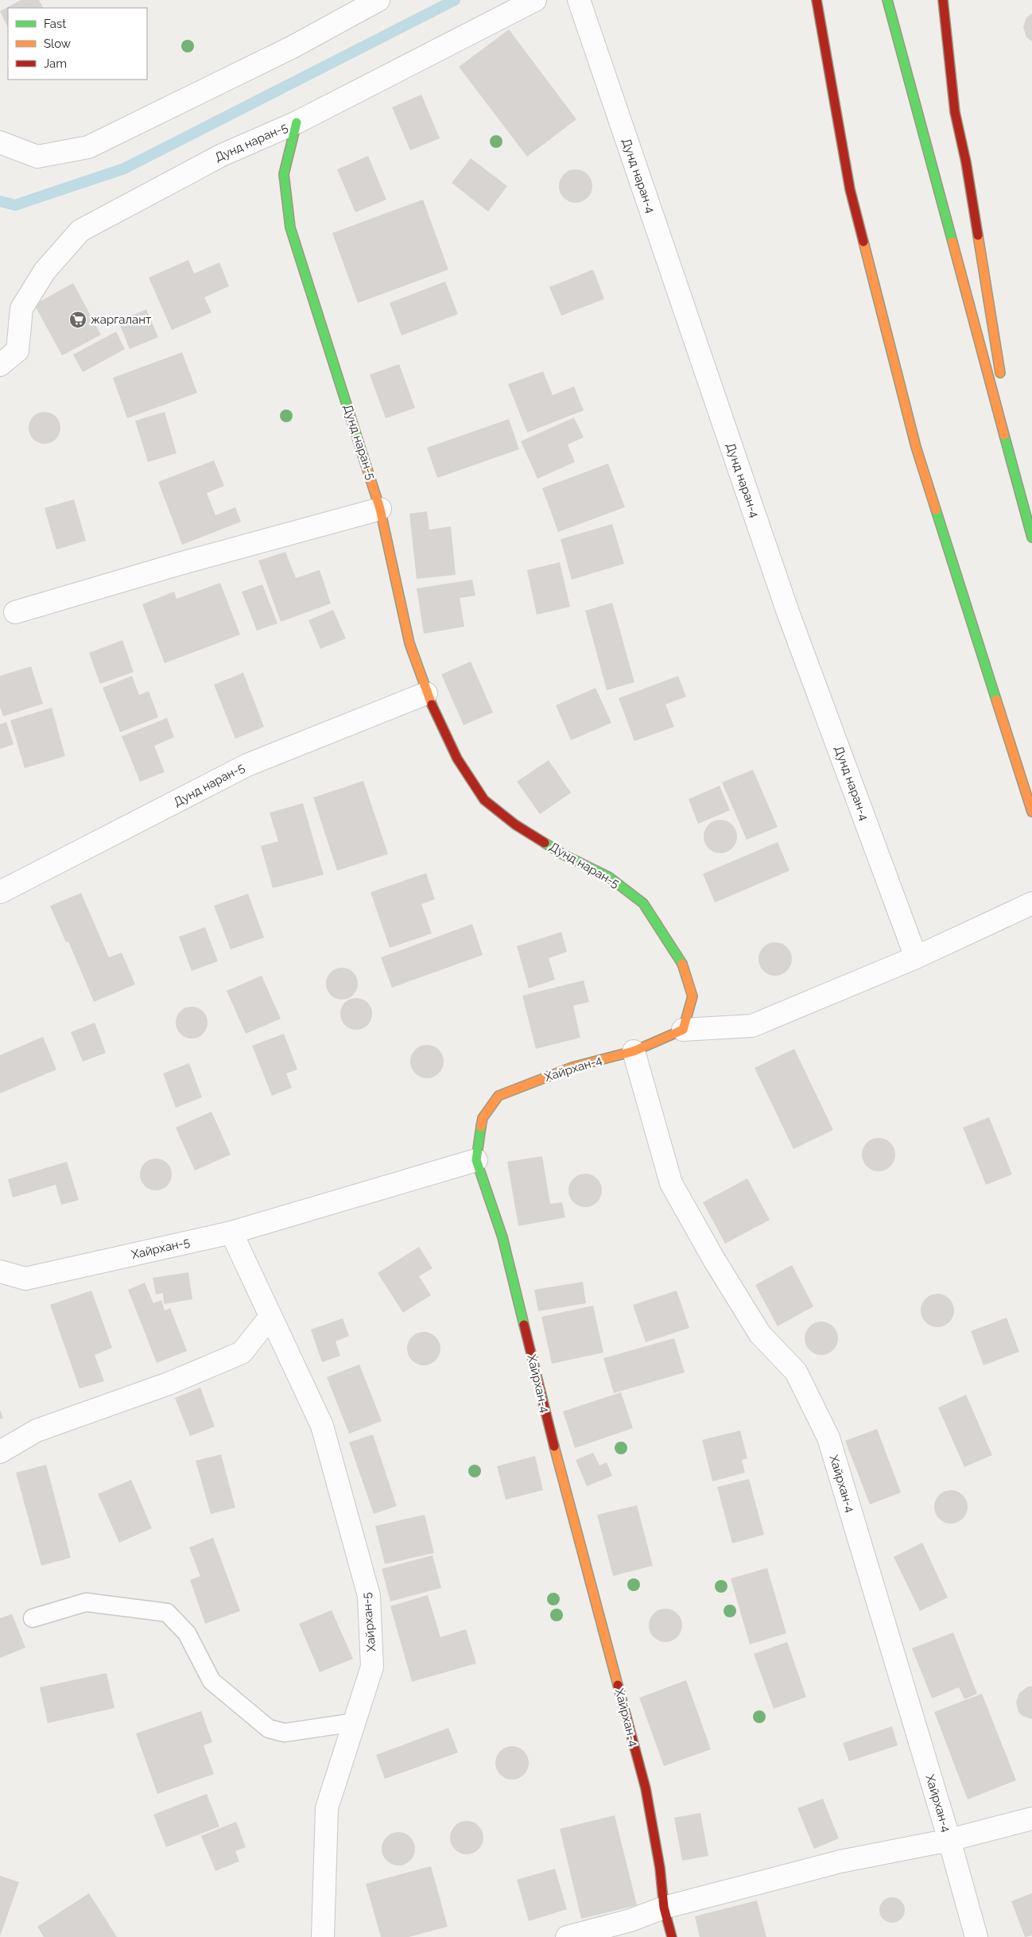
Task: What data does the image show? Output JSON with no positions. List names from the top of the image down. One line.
{"streets":{"street":["Дунд наран-5","Дунд наран-4","Хайрхан-4","Хайрхан-5"]},"places":{"supermarket":["жаргалант"]},"legend":["Fast","Slow","Jam"]}
